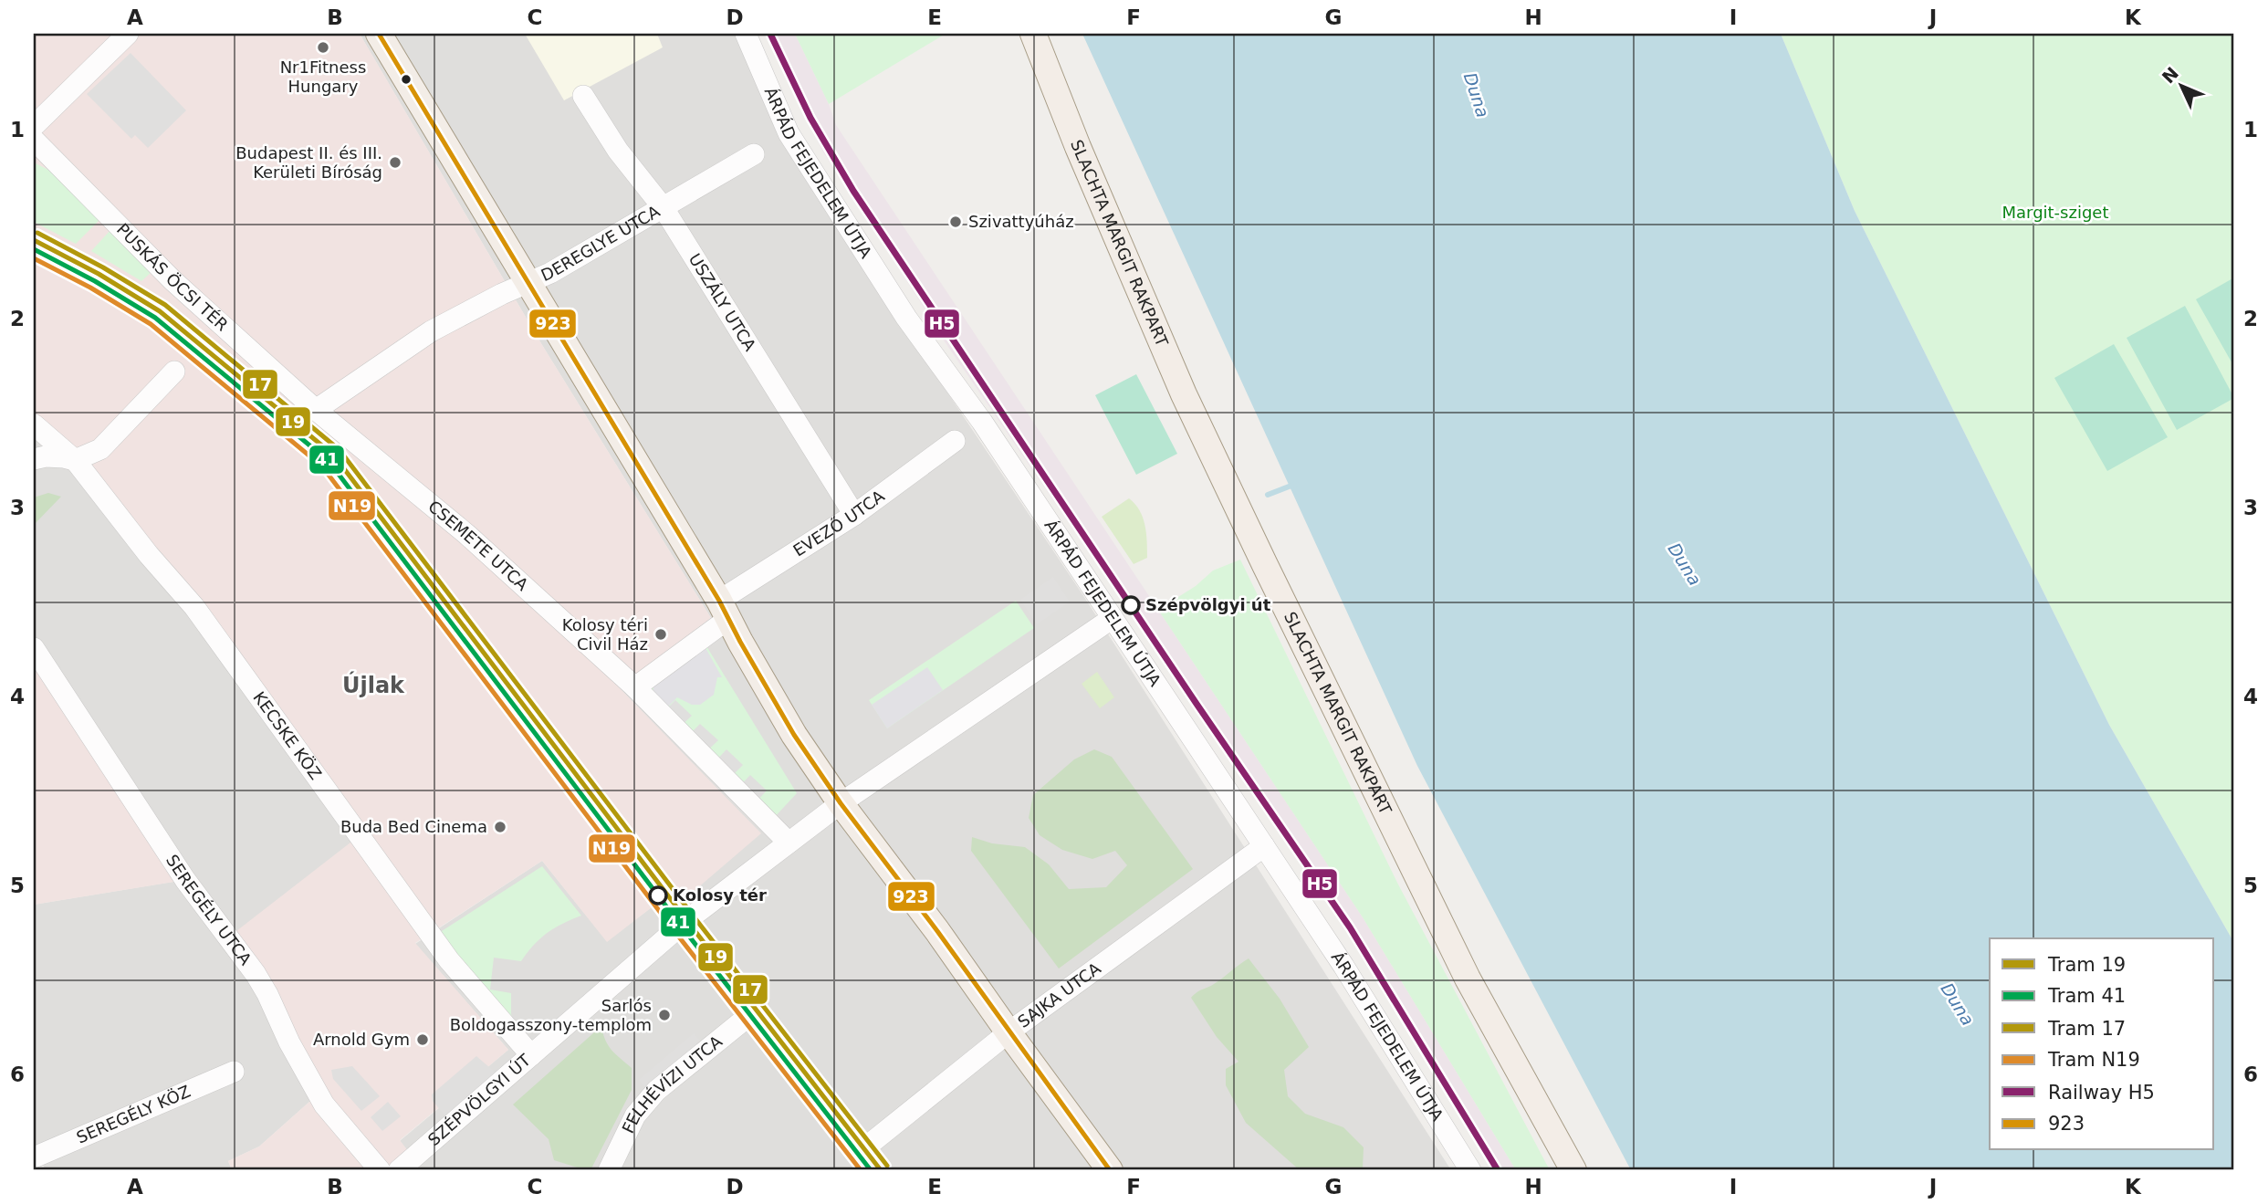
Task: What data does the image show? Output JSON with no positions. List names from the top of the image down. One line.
{"streets":{"main road":["SLACHTA MARGIT RAKPART"],"street":["ÁRPÁD FEJEDELEM ÚTJA","DEREGLYE UTCA","PUSKÁS ÖCSI TÉR","USZÁLY UTCA","EVEZŐ UTCA","CSEMETE UTCA","KECSKE KÖZ","SEREGÉLY UTCA","SAJKA UTCA","FELHÉVÍZI UTCA","SZÉPVÖLGYI ÚT","SEREGÉLY KÖZ"]},"crossings":[["ÁRPÁD FEJEDELEM ÚTJA","SAJKA UTCA"],["ÁRPÁD FEJEDELEM ÚTJA","SZÉPVÖLGYI ÚT"],["DEREGLYE UTCA","PUSKÁS ÖCSI TÉR"],["DEREGLYE UTCA","USZÁLY UTCA"],["DEREGLYE UTCA","CSEMETE UTCA"],["PUSKÁS ÖCSI TÉR","CSEMETE UTCA"],["USZÁLY UTCA","EVEZŐ UTCA"],["KECSKE KÖZ","SZÉPVÖLGYI ÚT"]],"districts":["Újlak"],"water":["Duna"],"parks":["Margit-sziget"],"places":["Nr1Fitness Hungary","Budapest II. és III. Kerületi Bíróság","Szivattyúház","Szépvölgyi út","Kolosy téri Civil Ház","Buda Bed Cinema","Kolosy tér","Sarlós Boldogasszony-templom","Arnold Gym"],"lines":["rail line H5","transit line 923","tram line 17","tram line 19","tram line 41","tram line N19"],"legend":["Tram 19","Tram 41","Tram 17","Tram N19","Railway H5","923"],"north":"top left","grid":{"columns":["A","B","C","D","E","F","G","H","I","J","K"],"rows":["1","2","3","4","5","6"]}}
